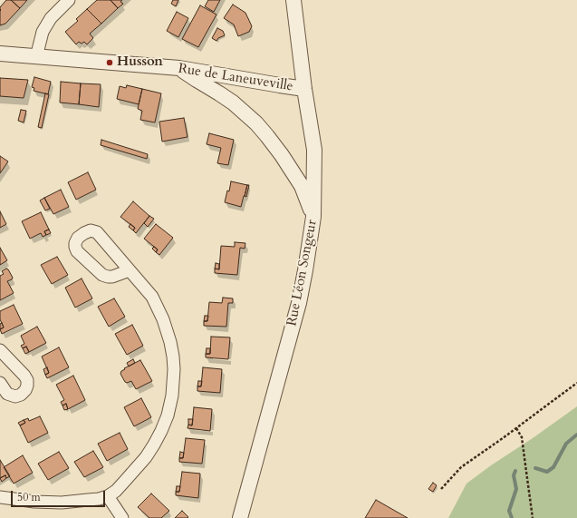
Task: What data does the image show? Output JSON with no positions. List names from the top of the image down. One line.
{"streets":{"street":["Rue de Laneuveville","Rue Léon Songeur"]},"crossings":[["Rue de Laneuveville","Rue Léon Songeur"]],"places":["Husson"],"scale_bar":"50 m"}
